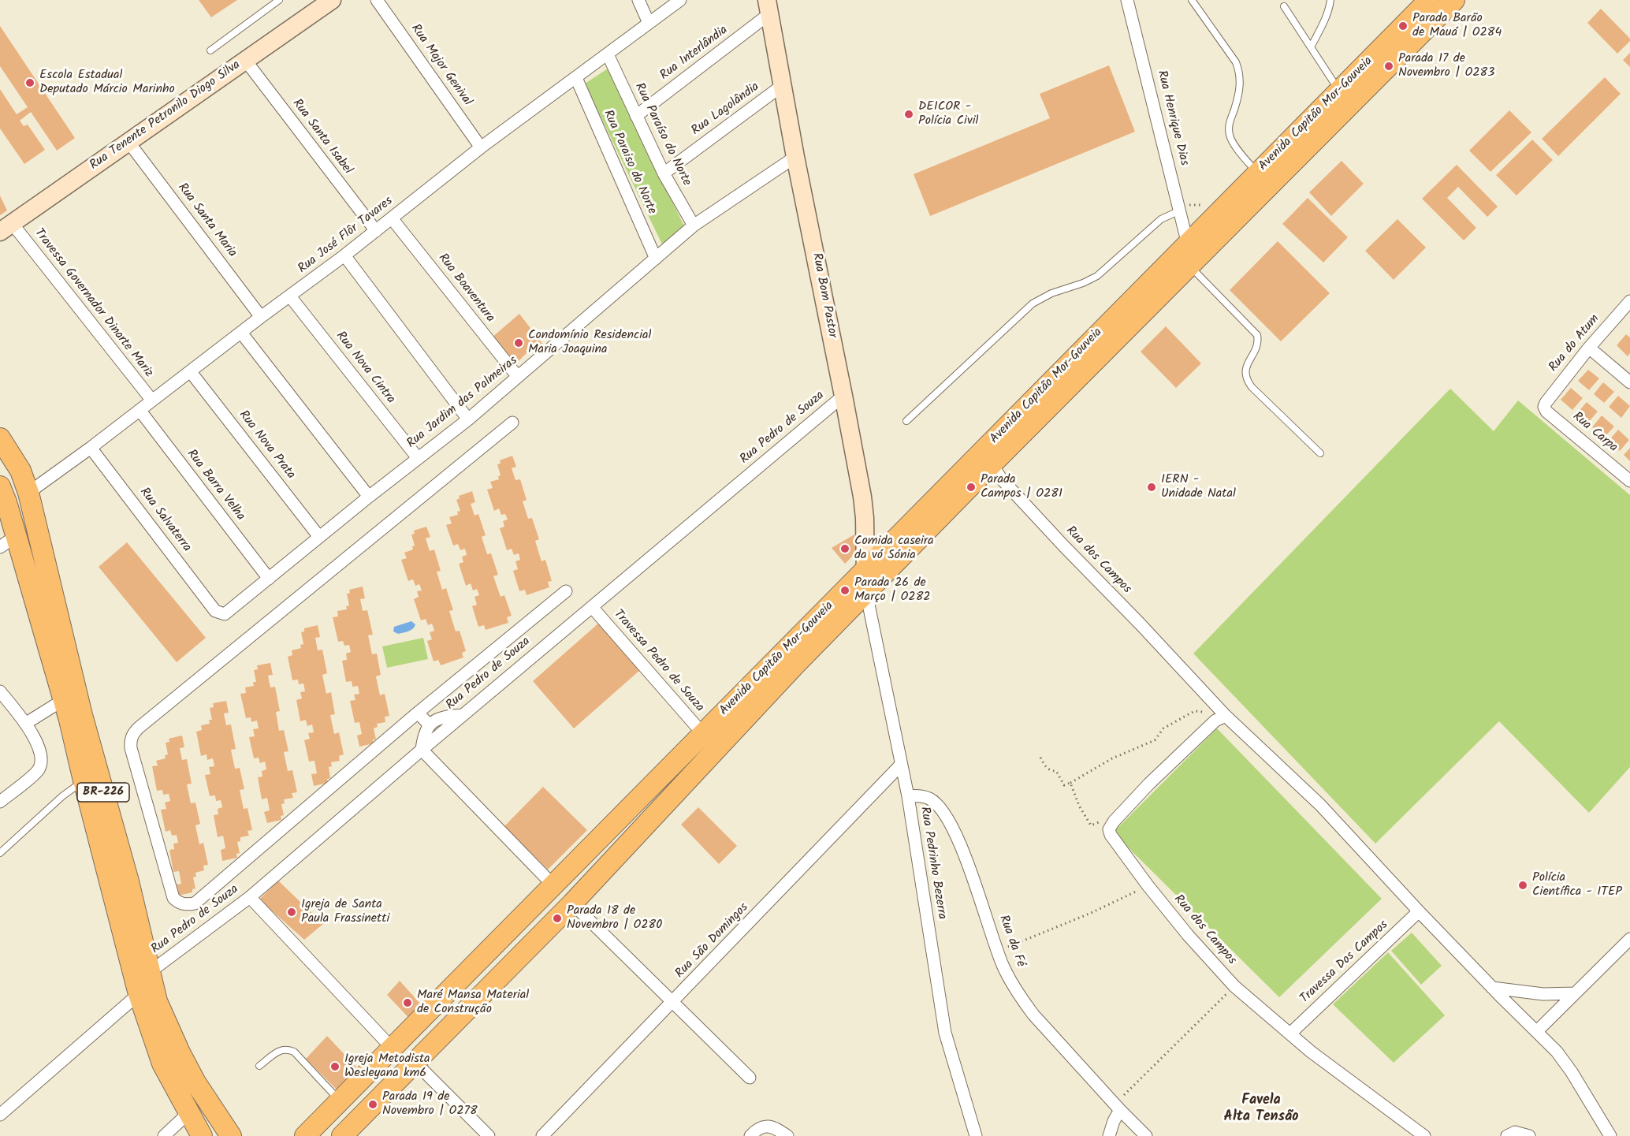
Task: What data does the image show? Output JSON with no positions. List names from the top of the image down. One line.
{"streets":{"main road":["Avenida Capitão Mor-Gouveia","Rua Tenente Petronilo Diogo Silva","Rua Bom Pastor","BR-226"],"street":["Rua Interlândia","Rua Major Genival","Rua Lagolândia","Rua Henrique Dias","Rua Paraíso do Norte","Rua Santa Isabel","Rua Paraiso do Norte","Rua Santa Maria","Rua José Flôr Tavares","Rua Boaventura","Travessa Governador Dinarte Mariz","Rua do Atum","Rua Nova Cintra","Rua Jardim das Palmeiras","Rua Pedro de Souza","Rua Carpa","Rua Nova Prata","Rua Barra Velha","Rua Salvaterra","Rua dos Campos","Travessa Pedro de Souza","Rua Pedrinho Bezerra","Rua São Domingos","Rua da Fé","Travessa Dos Campos"]},"crossings":[["Rua Interlândia","Rua Paraíso do Norte"],["Rua Interlândia","Rua Bom Pastor"],["Rua Major Genival","Rua José Flôr Tavares"],["Rua Lagolândia","Rua Paraíso do Norte"],["Rua Lagolândia","Rua Bom Pastor"],["Avenida Capitão Mor-Gouveia","Rua Henrique Dias"],["Avenida Capitão Mor-Gouveia","Rua Bom Pastor"],["Avenida Capitão Mor-Gouveia","Rua dos Campos"],["Avenida Capitão Mor-Gouveia","Travessa Pedro de Souza"],["Avenida Capitão Mor-Gouveia","Rua Pedrinho Bezerra"],["Rua Tenente Petronilo Diogo Silva","Rua Santa Isabel"],["Rua Tenente Petronilo Diogo Silva","Rua Santa Maria"],["Rua Tenente Petronilo Diogo Silva","Travessa Governador Dinarte Mariz"],["Rua Paraíso do Norte","Rua José Flôr Tavares"],["Rua Paraíso do Norte","Rua Jardim das Palmeiras"],["Rua Santa Isabel","Rua José Flôr Tavares"],["Rua Paraiso do Norte","Rua José Flôr Tavares"],["Rua Paraiso do Norte","Rua Jardim das Palmeiras"],["Rua Santa Maria","Rua José Flôr Tavares"],["Rua José Flôr Tavares","Rua Boaventura"],["Rua José Flôr Tavares","Travessa Governador Dinarte Mariz"],["Rua José Flôr Tavares","Rua Nova Cintra"],["Rua José Flôr Tavares","Rua Nova Prata"],["Rua José Flôr Tavares","Rua Barra Velha"],["Rua José Flôr Tavares","Rua Salvaterra"],["Rua José Flôr Tavares","BR-226"],["Rua Boaventura","Rua Jardim das Palmeiras"],["Rua Bom Pastor","Rua Jardim das Palmeiras"],["Rua Bom Pastor","Rua Pedro de Souza"],["Rua Bom Pastor","Rua Pedrinho Bezerra"],["Rua do Atum","Rua Carpa"],["Rua Nova Cintra","Rua Jardim das Palmeiras"],["Rua Jardim das Palmeiras","Rua Nova Prata"],["Rua Jardim das Palmeiras","Rua Barra Velha"],["Rua Jardim das Palmeiras","Rua Salvaterra"],["Rua Pedro de Souza","Travessa Pedro de Souza"],["Rua Pedro de Souza","BR-226"],["Rua dos Campos","Travessa Dos Campos"],["Rua Pedrinho Bezerra","Rua São Domingos"],["Rua Pedrinho Bezerra","Rua da Fé"]],"districts":["Favela Alta Tensão"],"places":["Parada Barão de Mauá | O284","Parada 17 de Novembro | O283","Escola Estadual Deputado Márcio Marinho","DEICOR - Polícia Civil","Condomínio Residencial Maria Joaquina","Parada Campos | O281","IERN - Unidade Natal","Comida caseira da vó Sónia","Parada 26 de Março | O282","Polícia Científica - ITEP","Igreja de Santa Paula Frassinetti","Parada 18 de Novembro | O280","Maré Mansa Material de Construção","Igreja Metodista Wesleyana km6","Parada 19 de Novembro | O278"]}
